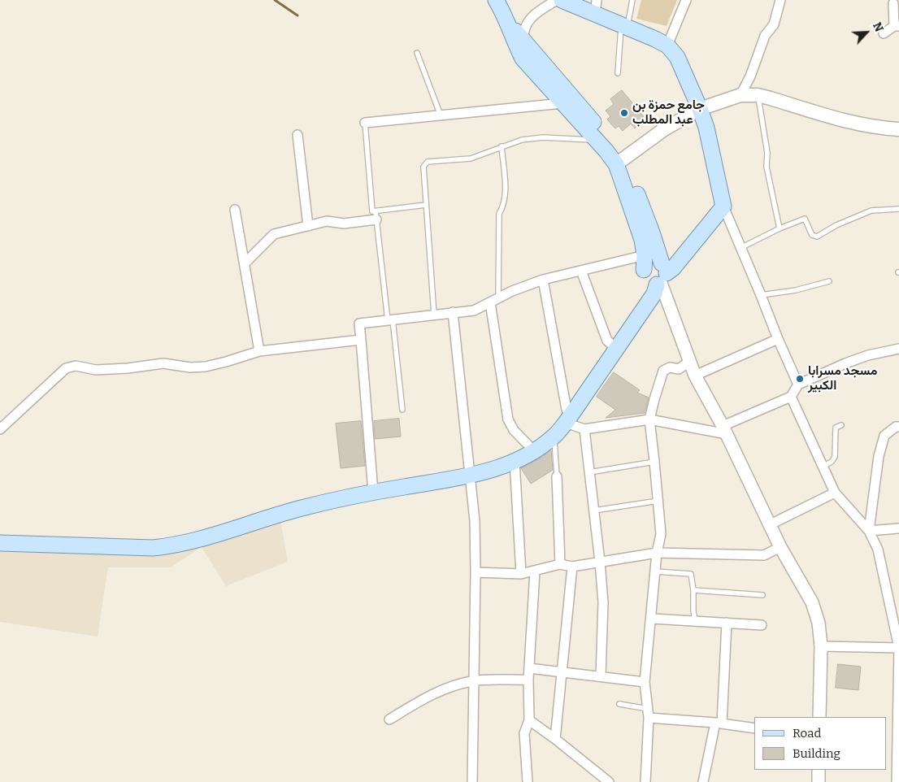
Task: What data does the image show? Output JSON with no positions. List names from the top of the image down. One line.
{"places":["جامع حمزة بن عبد المطلب","مسجد مسرابا الكبير"],"legend":["Road","Building"],"north":"top right"}
